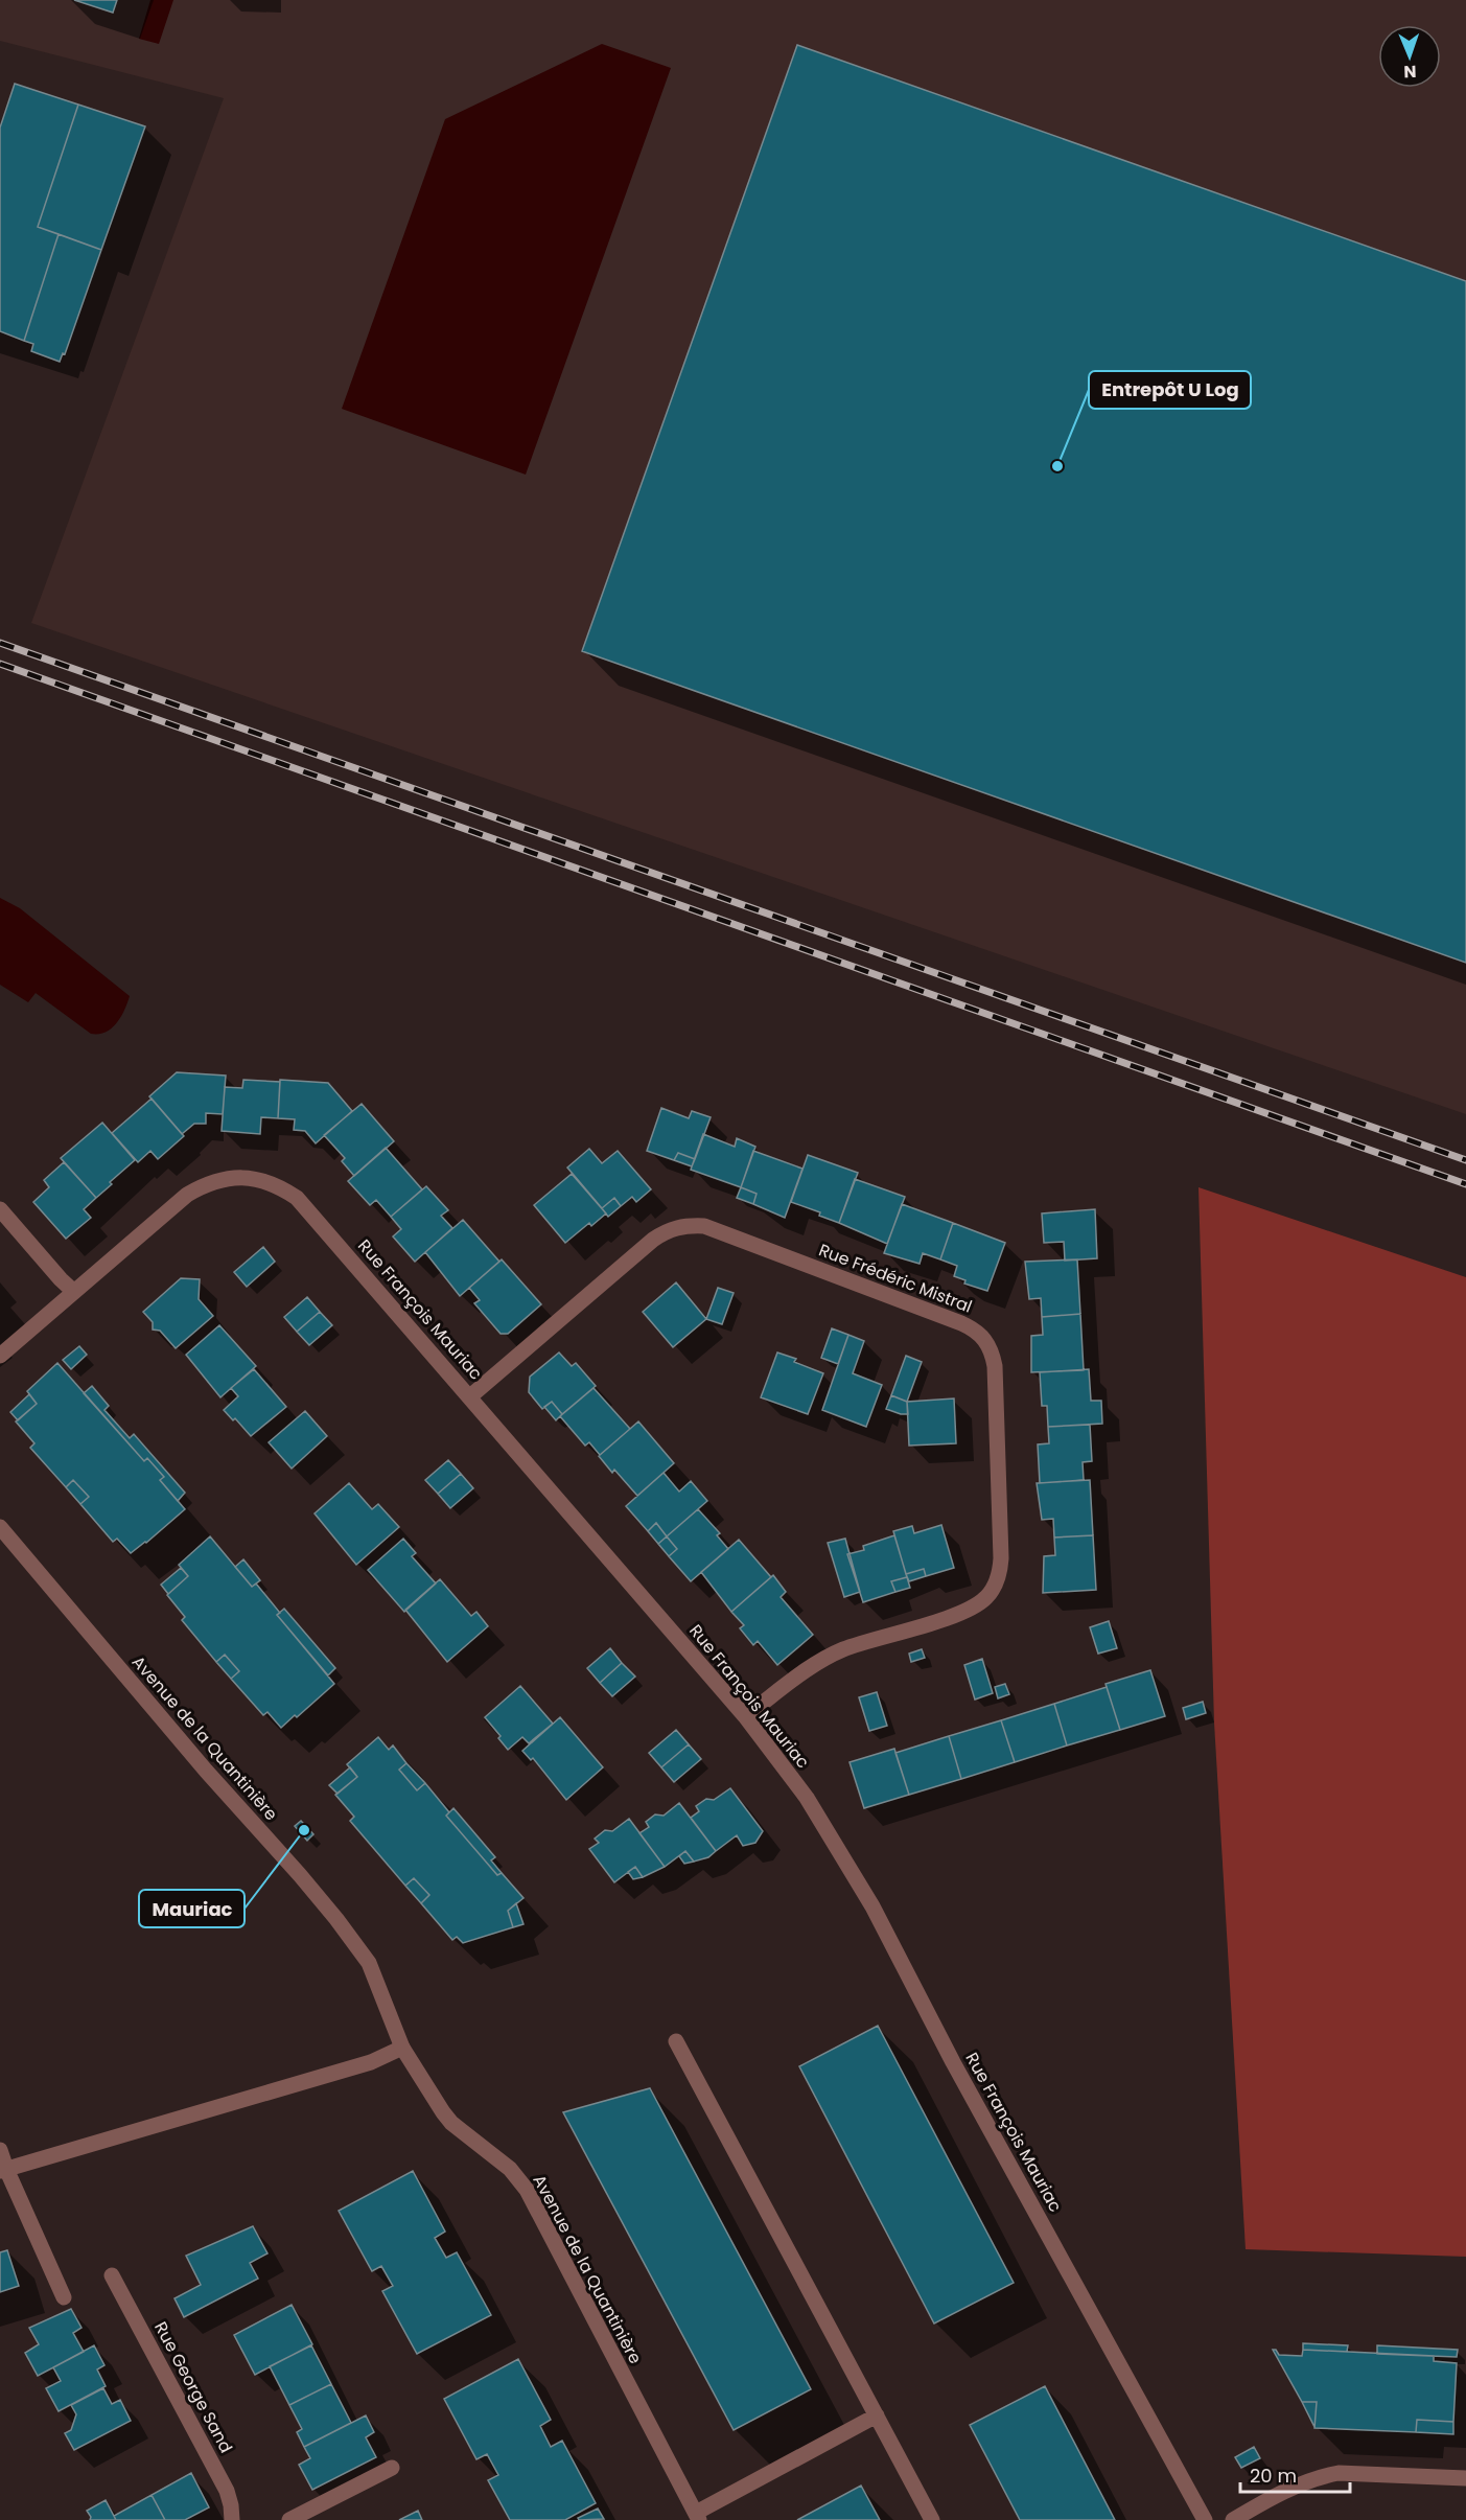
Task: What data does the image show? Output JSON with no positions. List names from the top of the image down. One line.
{"streets":{"street":["Rue Frédéric Mistral","Rue François Mauriac","Avenue de la Quantinière","Rue George Sand"]},"crossings":[["Rue Frédéric Mistral","Rue François Mauriac"]],"places":["Entrepôt U Log","Mauriac"],"scale_bar":"20 m","north":"bottom"}
